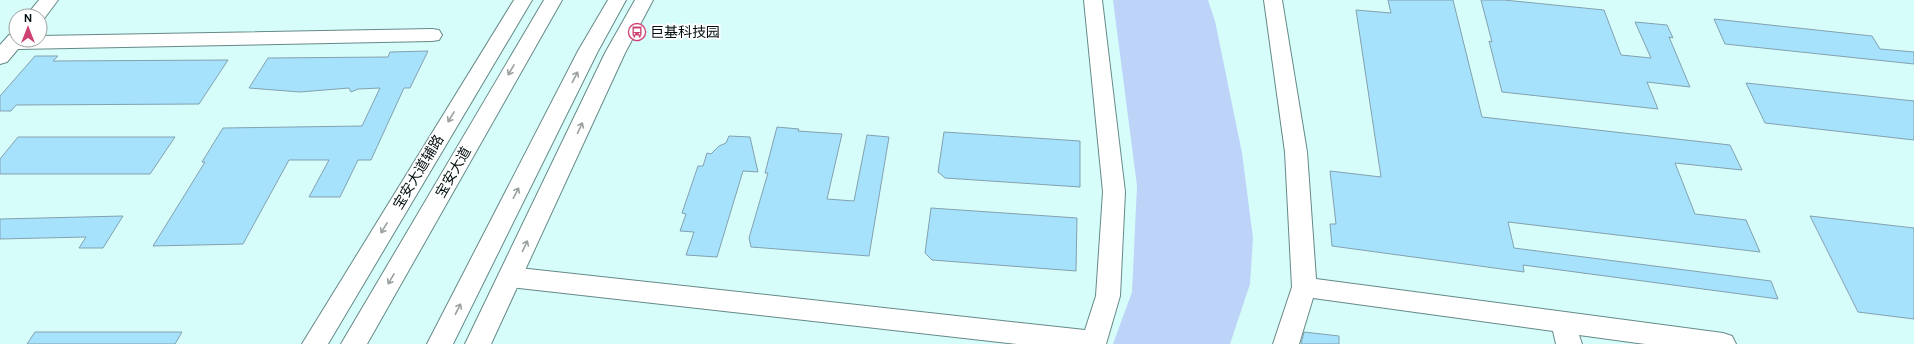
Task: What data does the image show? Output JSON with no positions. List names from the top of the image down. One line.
{"streets":{"street":["宝安大道辅路","宝安大道"]},"places":{"bus stop":["巨基科技园"]},"north":"top"}
